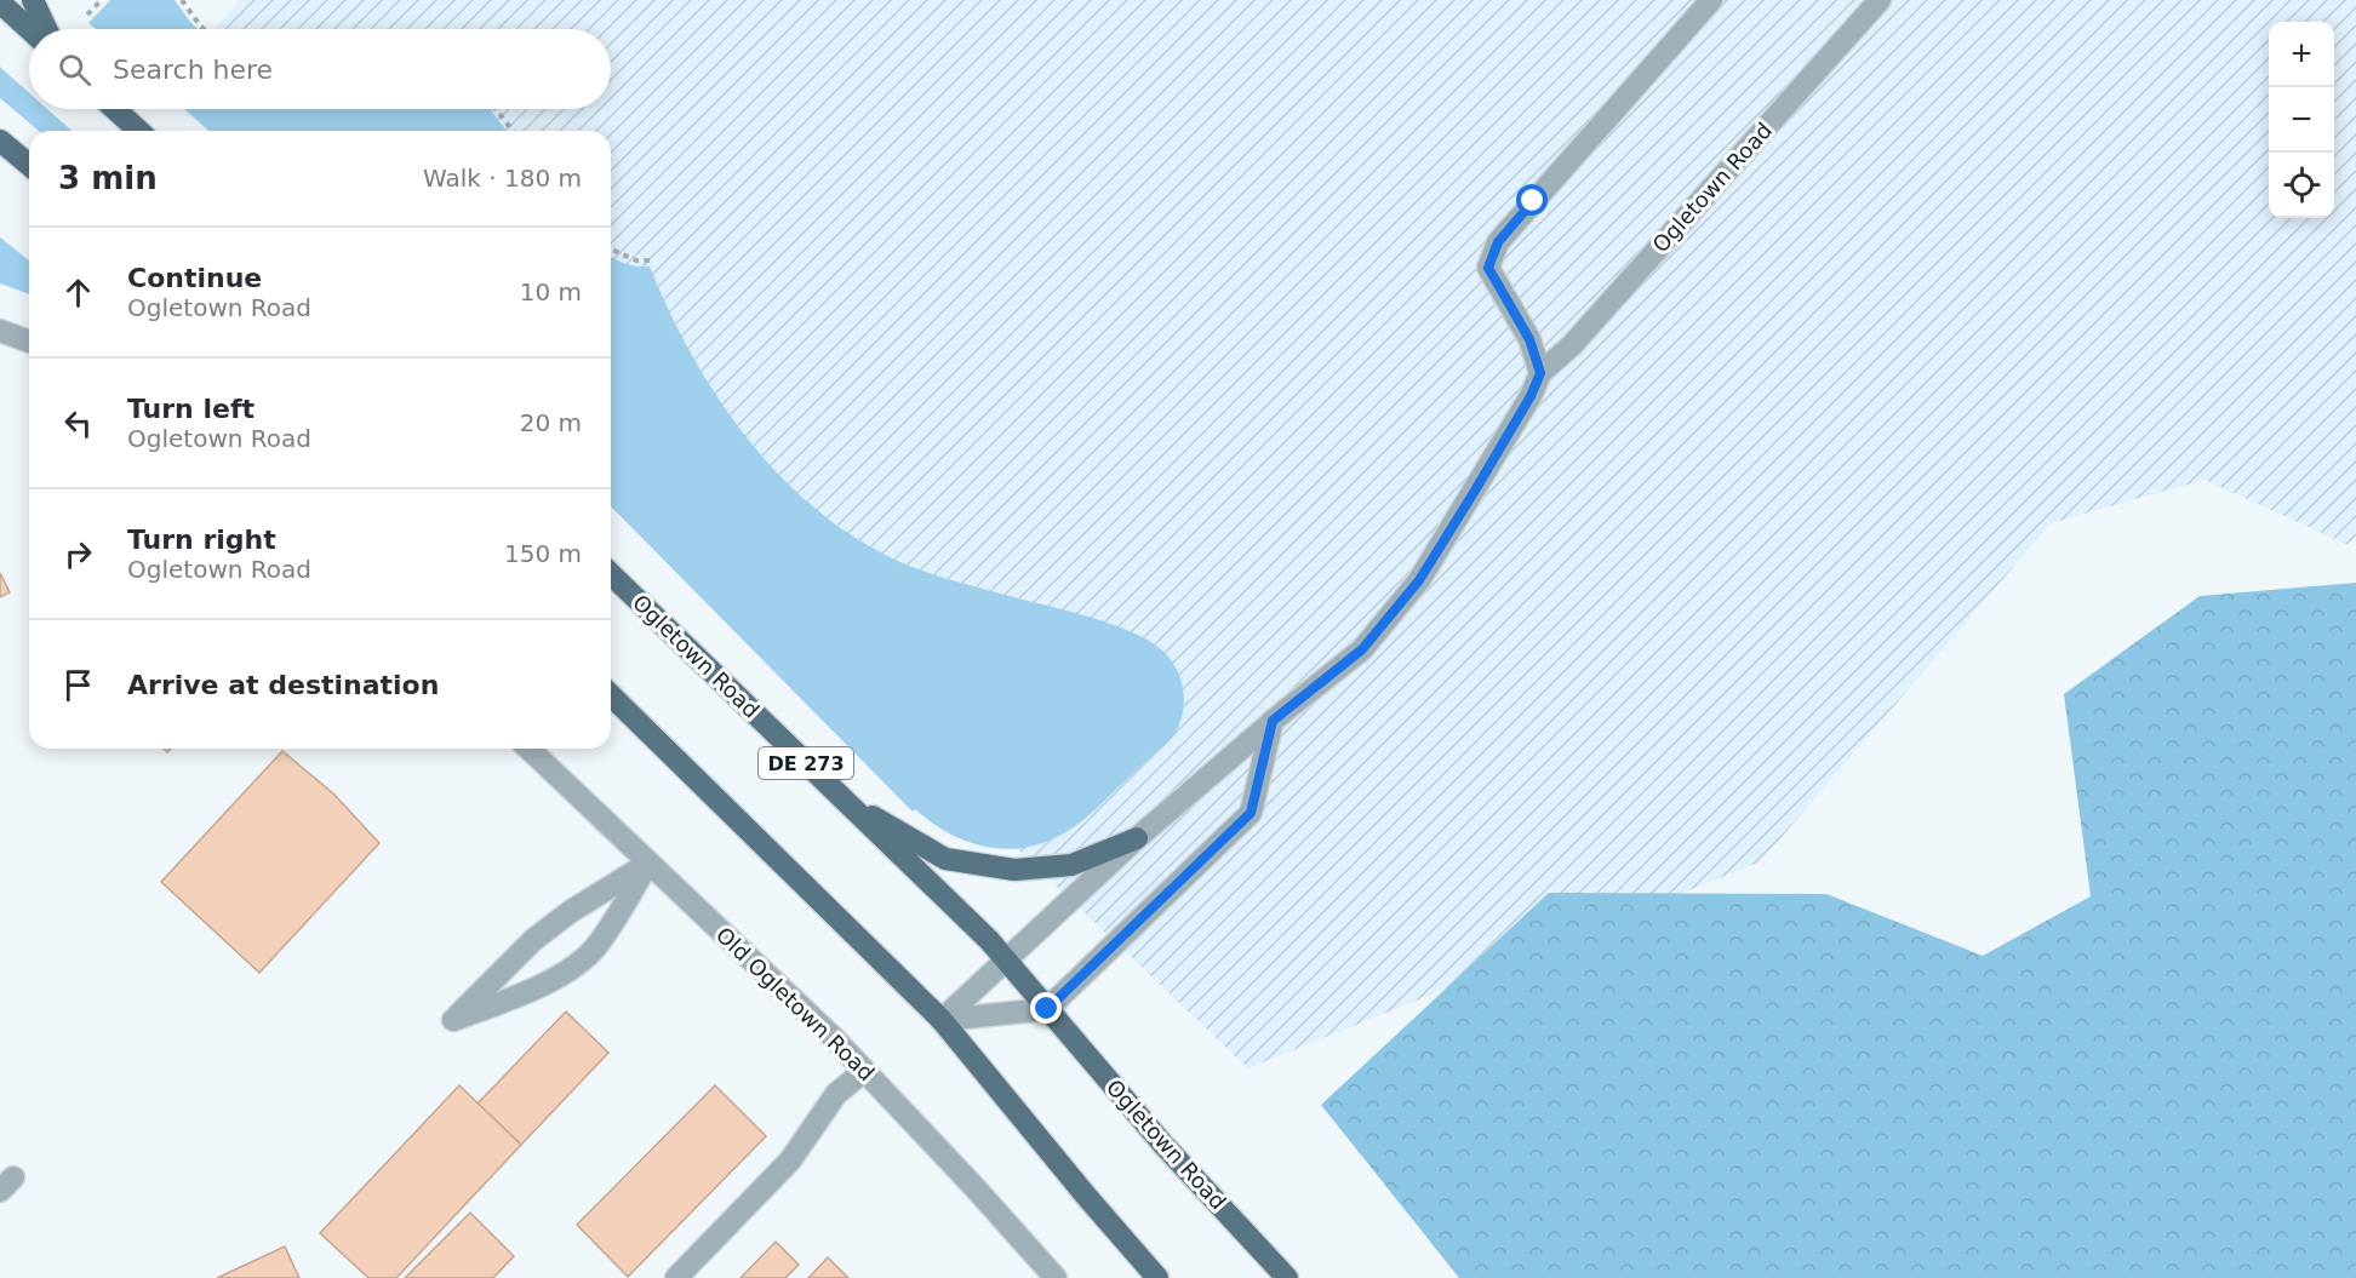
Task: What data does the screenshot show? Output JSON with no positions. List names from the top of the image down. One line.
{"streets":{"main road":["Ogletown Road","DE 273"],"street":["Old Ogletown Road"]},"page":{"map_buttons":["+","−"],"search":"Search here","heading":["3 min","Walk · 180 m"],"list":[["Continue","Ogletown Road","10 m"],["Turn left","Ogletown Road","20 m"],["Turn right","Ogletown Road","150 m"],"Arrive at destination"]}}
